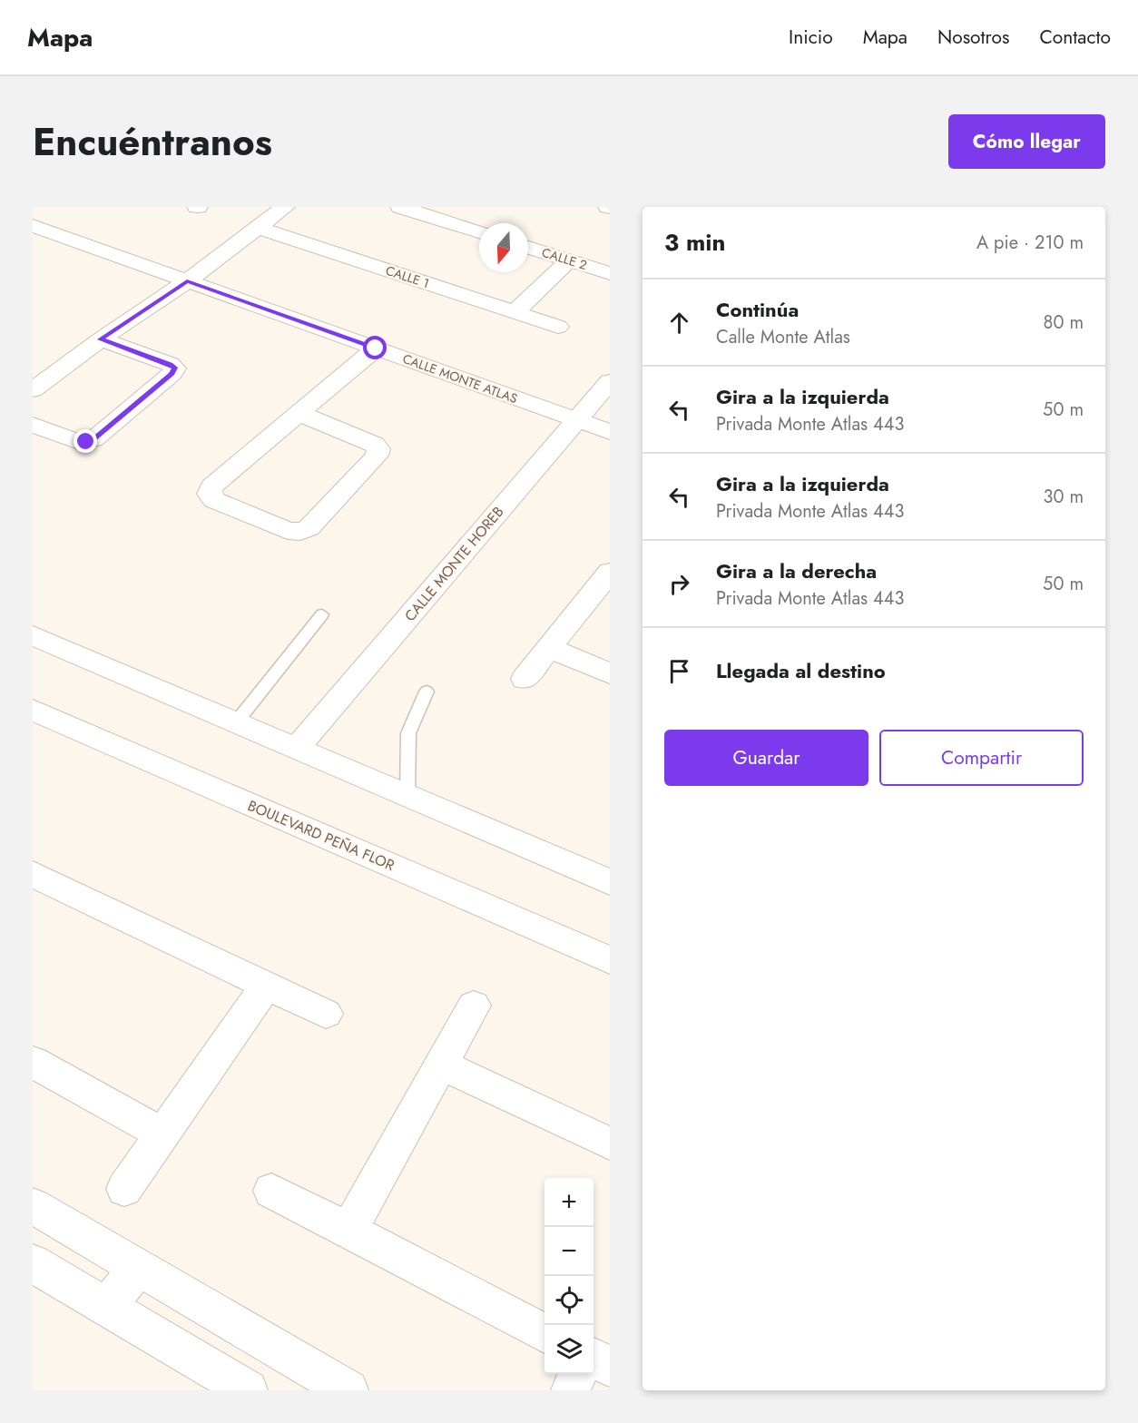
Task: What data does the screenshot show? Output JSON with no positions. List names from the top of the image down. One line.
{"streets":{"street":["CALLE 2","CALLE 1","CALLE MONTE ATLAS","CALLE MONTE HOREB","BOULEVARD PEÑA FLOR"]},"crossings":[["CALLE MONTE ATLAS","CALLE MONTE HOREB"]],"north":"bottom","page":{"header":"Mapa","nav":["Inicio","Mapa","Nosotros","Contacto"],"title":"Encuéntranos","buttons":["Cómo llegar",["Guardar","Compartir"]],"heading":["3 min","A pie · 210 m"],"list":[["Continúa","Calle Monte Atlas","80 m"],["Gira a la izquierda","Privada Monte Atlas 443","50 m"],["Gira a la izquierda","Privada Monte Atlas 443","30 m"],["Gira a la derecha","Privada Monte Atlas 443","50 m"],"Llegada al destino"],"map_buttons":["+","−"]}}
